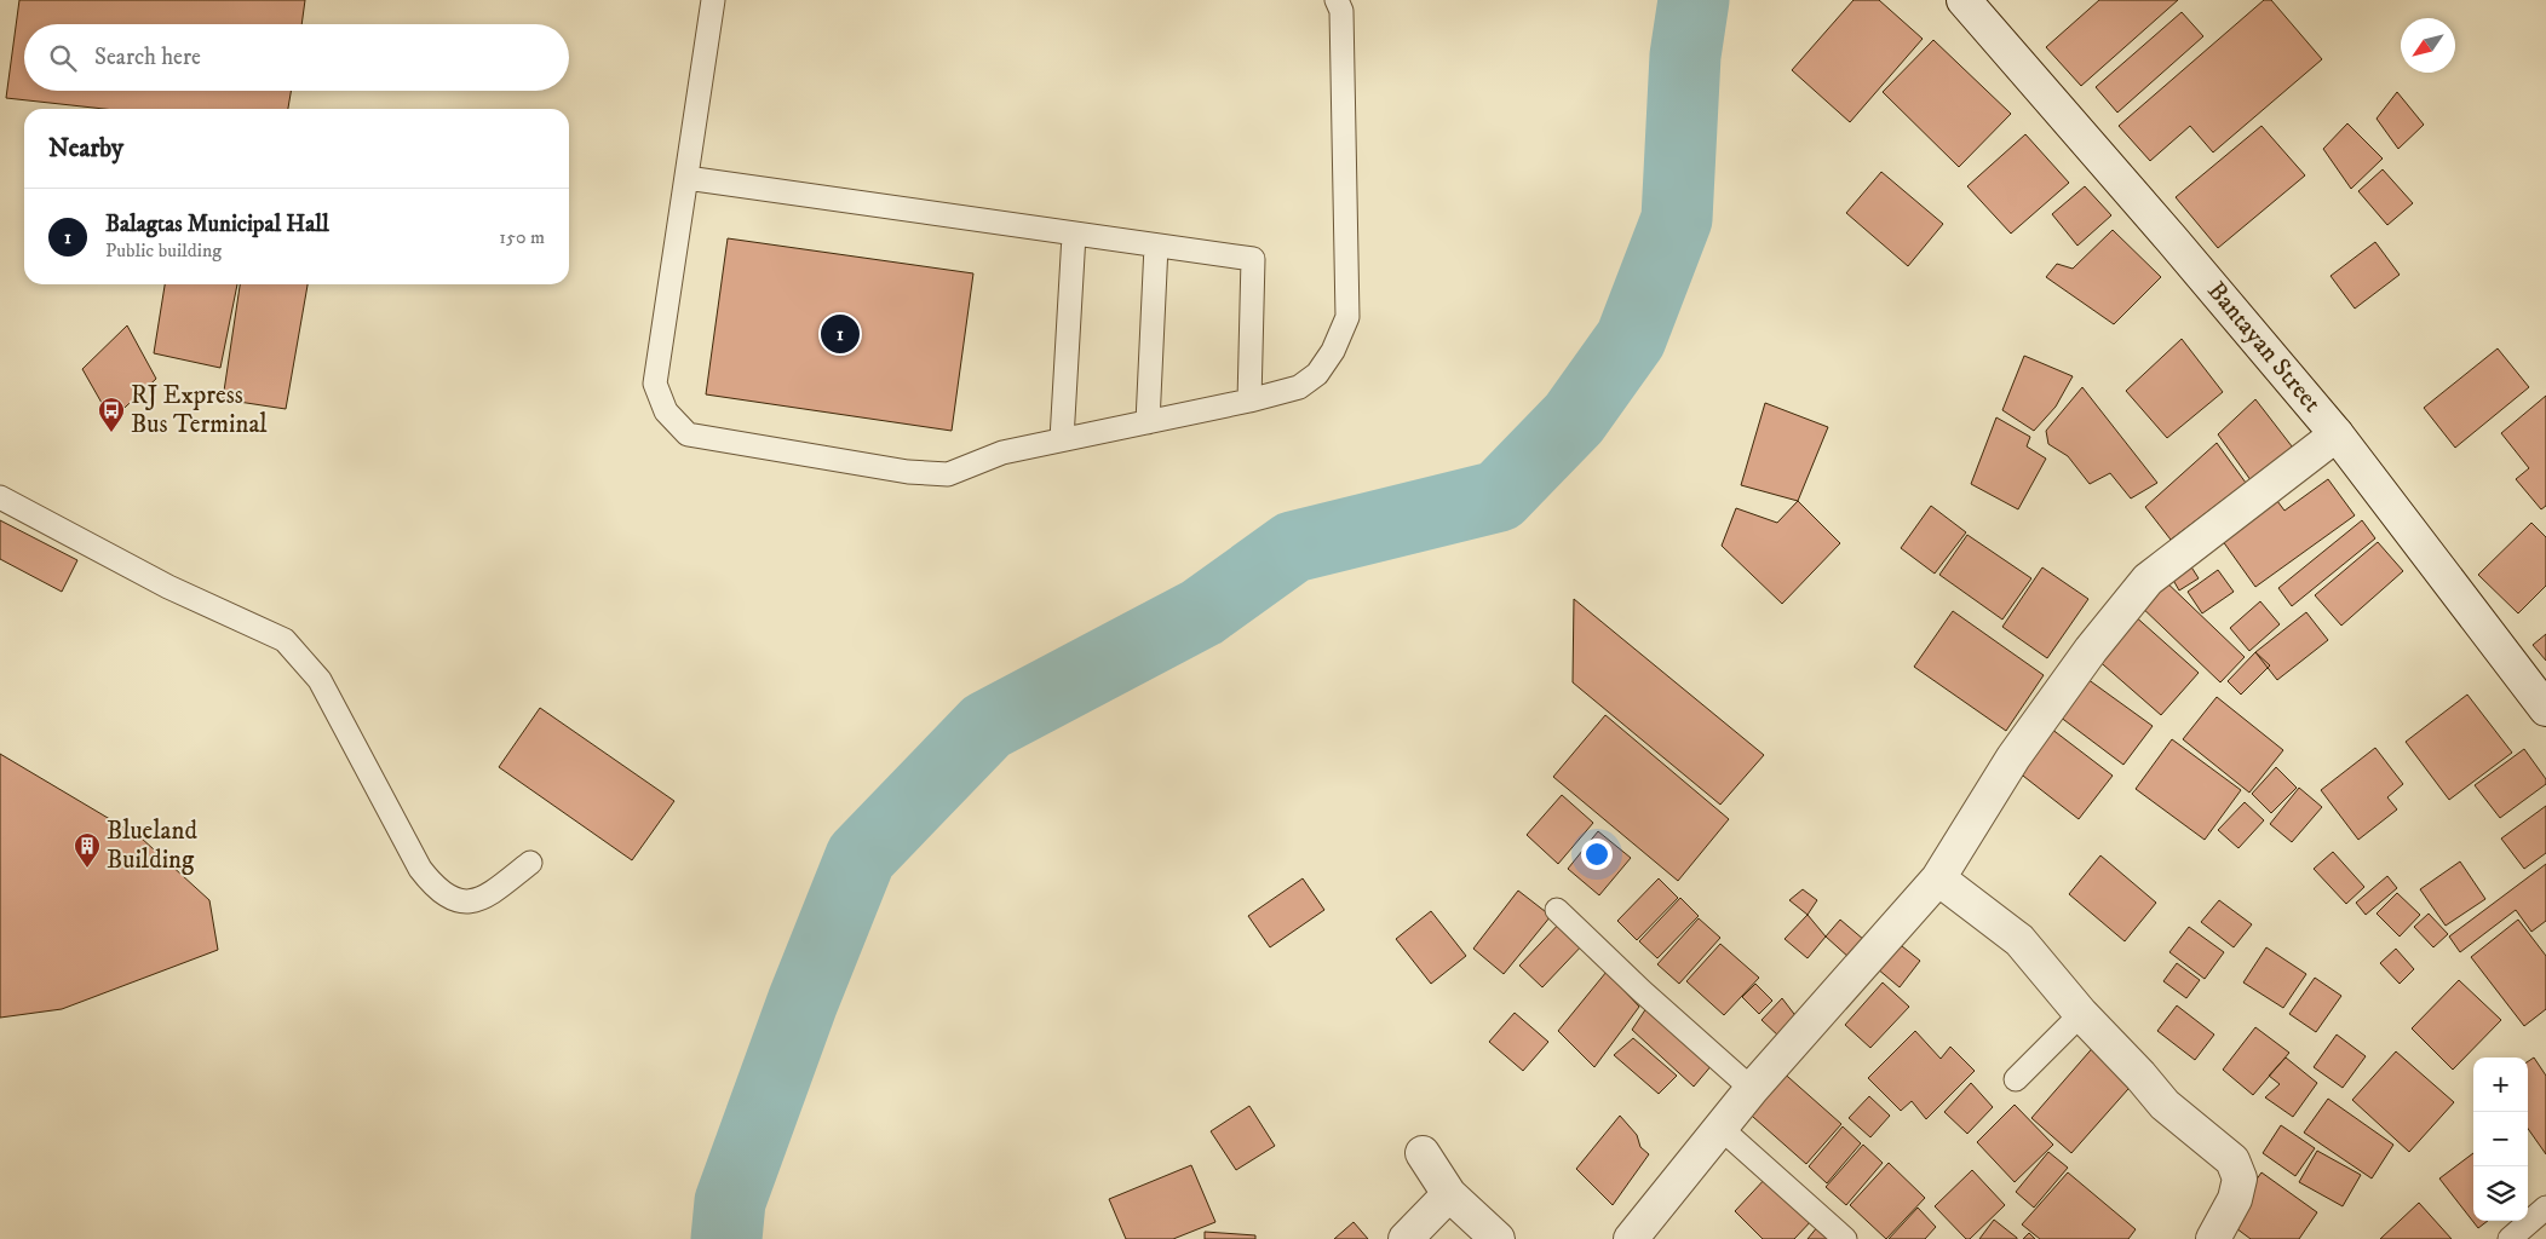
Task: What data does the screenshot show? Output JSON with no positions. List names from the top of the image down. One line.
{"streets":{"street":["Bantayan Street"]},"places":{"bus stop":["RJ Express Bus Terminal"],"building":["Blueland Building"]},"north":"bottom left","page":{"search":"Search here","heading":"Nearby","list":[{"mark":"1","name":"Balagtas Municipal Hall","note":"Public building","value":"150 m"}],"pins":"1","map_buttons":["+","−"]}}
